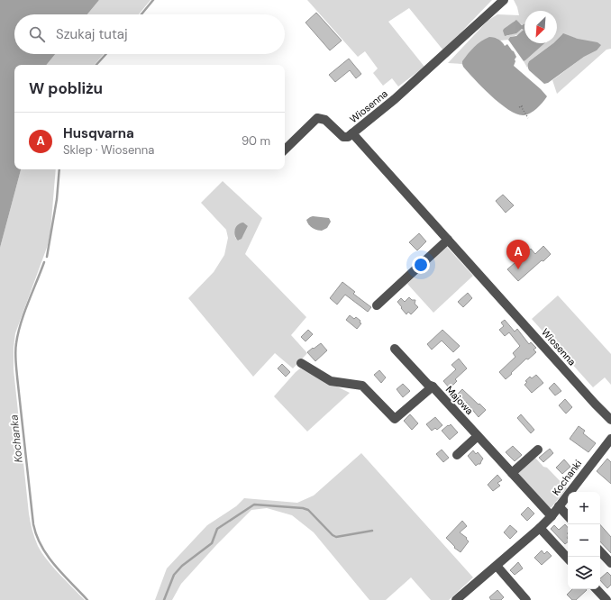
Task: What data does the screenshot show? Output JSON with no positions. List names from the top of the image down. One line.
{"streets":{"street":["Wiosenna","Majowa","Kochanki"]},"crossings":[["Majowa","Kochanki"]],"water":["Kochanka"],"north":"bottom left","page":{"search":"Szukaj tutaj","heading":"W pobliżu","list":[{"mark":"A","name":"Husqvarna","note":"Sklep · Wiosenna","value":"90 m"}],"pins":"A","map_buttons":["+","−"]}}
